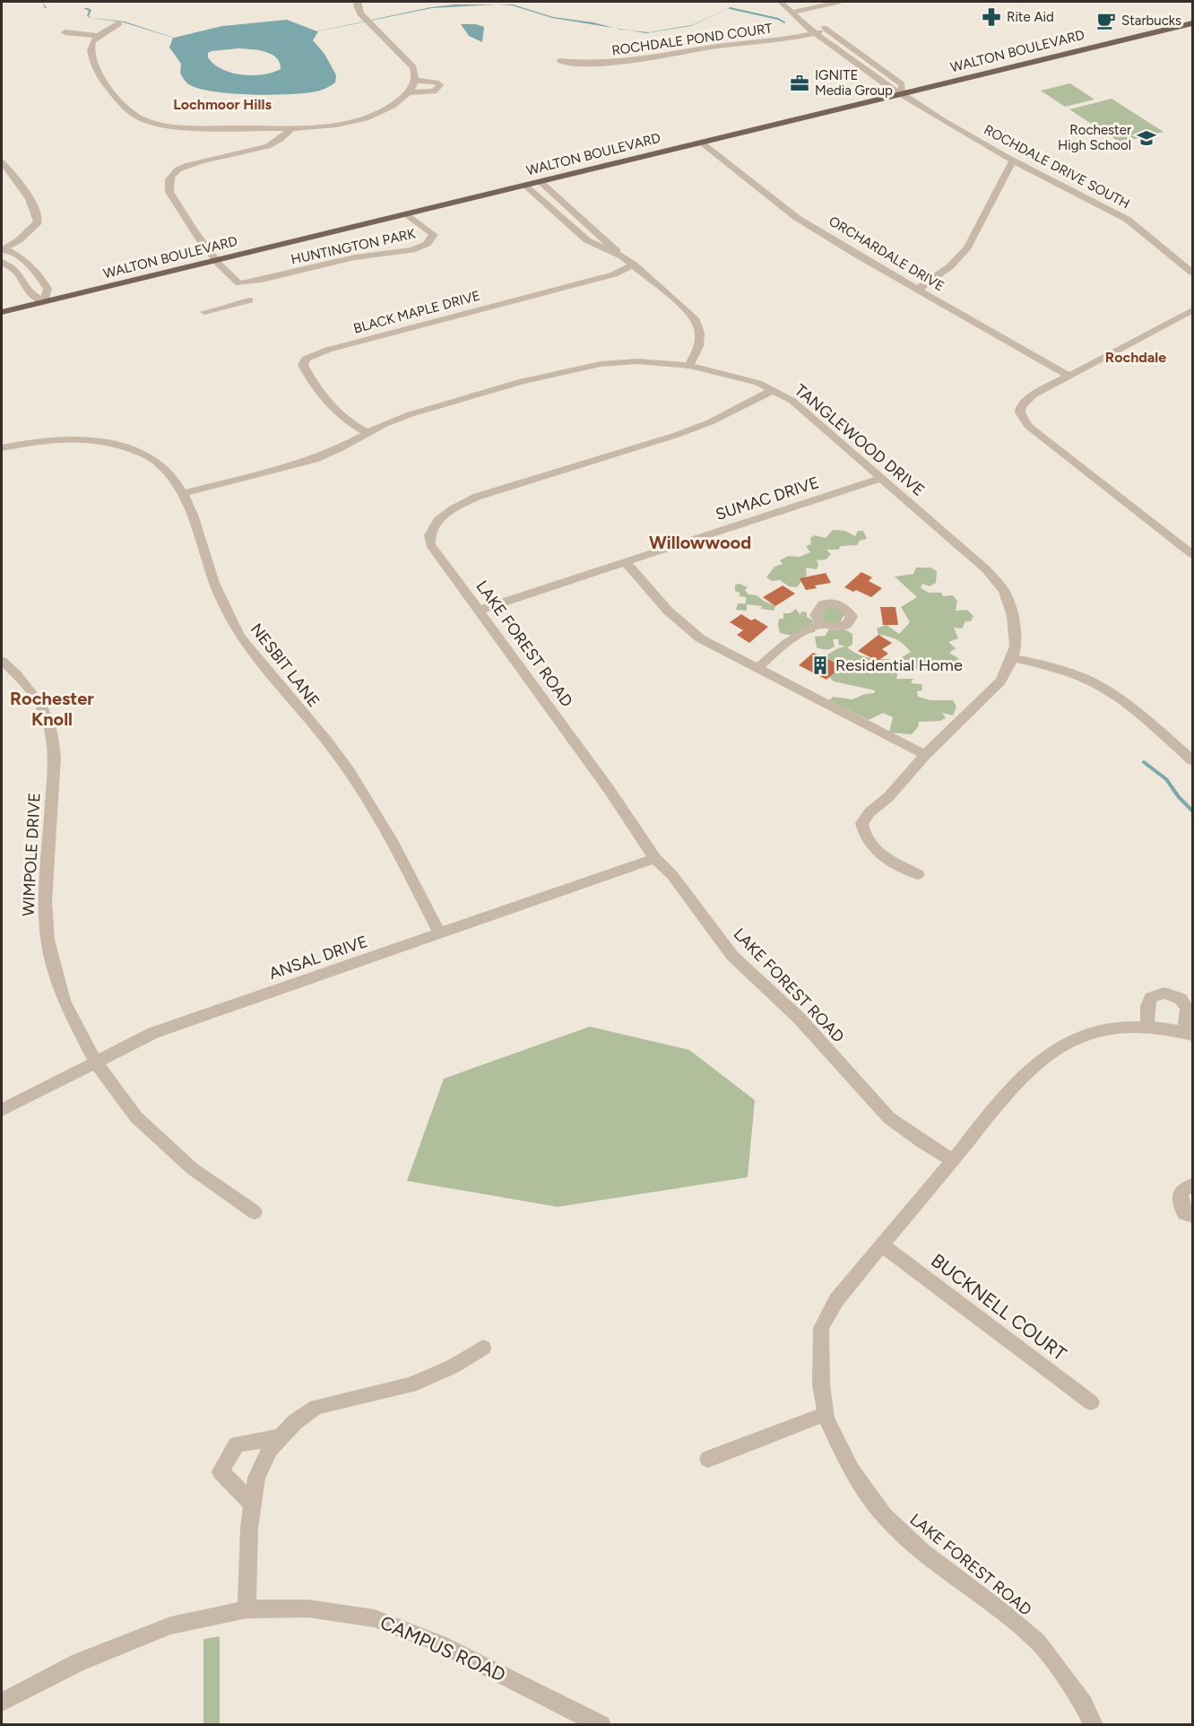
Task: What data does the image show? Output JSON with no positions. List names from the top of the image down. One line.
{"streets":{"main road":["WALTON BOULEVARD"],"street":["ROCHDALE POND COURT","ROCHDALE DRIVE SOUTH","HUNTINGTON PARK","ORCHARDALE DRIVE","BLACK MAPLE DRIVE","TANGLEWOOD DRIVE","SUMAC DRIVE","LAKE FOREST ROAD","NESBIT LANE","WIMPOLE DRIVE","ANSAL DRIVE","BUCKNELL COURT","CAMPUS ROAD"]},"crossings":[["ROCHDALE POND COURT","ROCHDALE DRIVE SOUTH"],["WALTON BOULEVARD","ROCHDALE DRIVE SOUTH"],["WALTON BOULEVARD","HUNTINGTON PARK"],["WALTON BOULEVARD","ORCHARDALE DRIVE"],["BLACK MAPLE DRIVE","TANGLEWOOD DRIVE"],["TANGLEWOOD DRIVE","SUMAC DRIVE"],["TANGLEWOOD DRIVE","LAKE FOREST ROAD"],["TANGLEWOOD DRIVE","NESBIT LANE"],["SUMAC DRIVE","LAKE FOREST ROAD"],["LAKE FOREST ROAD","ANSAL DRIVE"],["LAKE FOREST ROAD","BUCKNELL COURT"],["NESBIT LANE","ANSAL DRIVE"],["WIMPOLE DRIVE","ANSAL DRIVE"]],"districts":["Lochmoor Hills","Rochdale","Willowwood","Rochester Knoll"],"places":{"pharmacy":["Rite Aid"],"cafe":["Starbucks"],"office":["IGNITE Media Group"],"school or university":["Rochester High School"],"building":["Residential Home"]}}
